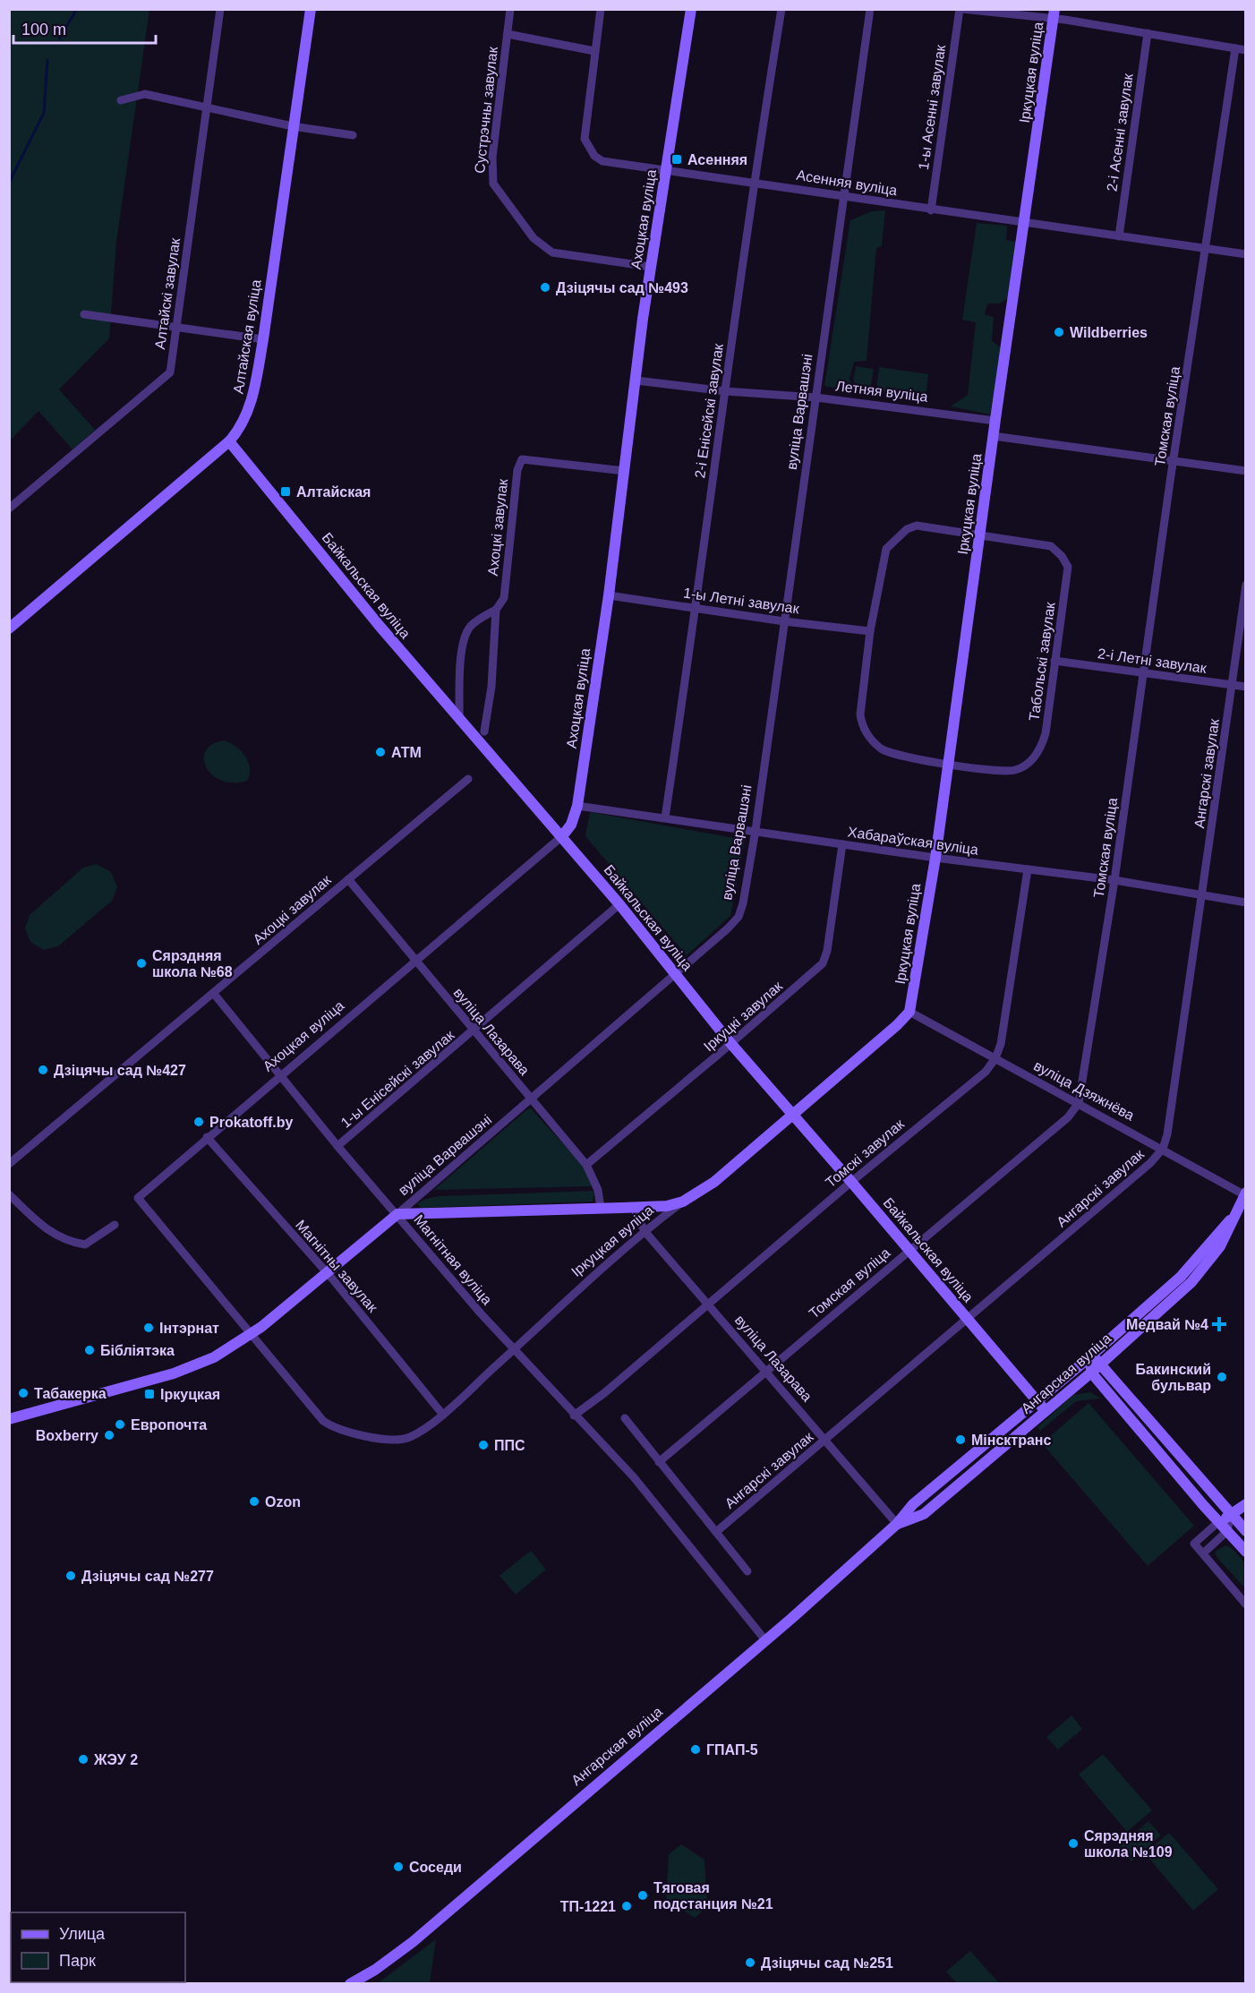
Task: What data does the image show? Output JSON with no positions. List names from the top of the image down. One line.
{"streets":{"main road":["Іркуцкая вуліца","Ахоцкая вуліца","Алтайская вуліца","вуліца Варвашэні","Байкальская вуліца","Ангарская вуліца"],"street":["1-ы Асенні завулак","Сустрэчны завулак","2-і Асенні завулак","Асенняя вуліца","Алтайскі завулак","Летняя вуліца","2-і Енісейскі завулак","Томская вуліца","Ахоцкі завулак","1-ы Летні завулак","2-і Летні завулак","Табольскі завулак","Ангарскі завулак","Хабараўская вуліца","Іркуцкі завулак","вуліца Лазарава","1-ы Енісейскі завулак","вуліца Дзяжнёва","Томскі завулак","Магнітная вуліца","Магнітны завулак"]},"crossings":[["Іркуцкая вуліца","Асенняя вуліца"],["Іркуцкая вуліца","Ахоцкая вуліца"],["Іркуцкая вуліца","Летняя вуліца"],["Іркуцкая вуліца","вуліца Варвашэні"],["Іркуцкая вуліца","Байкальская вуліца"],["Іркуцкая вуліца","Табольскі завулак"],["Іркуцкая вуліца","Хабараўская вуліца"],["Іркуцкая вуліца","вуліца Лазарава"],["Іркуцкая вуліца","вуліца Дзяжнёва"],["Іркуцкая вуліца","Магнітная вуліца"],["Іркуцкая вуліца","Магнітны завулак"],["1-ы Асенні завулак","Асенняя вуліца"],["Сустрэчны завулак","Ахоцкая вуліца"],["2-і Асенні завулак","Асенняя вуліца"],["Асенняя вуліца","Ахоцкая вуліца"],["Асенняя вуліца","2-і Енісейскі завулак"],["Асенняя вуліца","вуліца Варвашэні"],["Асенняя вуліца","Томская вуліца"],["Ахоцкая вуліца","Летняя вуліца"],["Ахоцкая вуліца","вуліца Варвашэні"],["Ахоцкая вуліца","Ахоцкі завулак"],["Ахоцкая вуліца","Байкальская вуліца"],["Ахоцкая вуліца","1-ы Летні завулак"],["Ахоцкая вуліца","Хабараўская вуліца"],["Ахоцкая вуліца","вуліца Лазарава"],["Ахоцкая вуліца","Магнітная вуліца"],["Ахоцкая вуліца","Магнітны завулак"],["Алтайская вуліца","Байкальская вуліца"],["Летняя вуліца","2-і Енісейскі завулак"],["Летняя вуліца","вуліца Варвашэні"],["2-і Енісейскі завулак","1-ы Летні завулак"],["2-і Енісейскі завулак","Хабараўская вуліца"],["вуліца Варвашэні","Байкальская вуліца"],["вуліца Варвашэні","1-ы Летні завулак"],["вуліца Варвашэні","Хабараўская вуліца"],["вуліца Варвашэні","вуліца Лазарава"],["вуліца Варвашэні","Магнітная вуліца"],["вуліца Варвашэні","Магнітны завулак"],["Томская вуліца","Байкальская вуліца"],["Томская вуліца","2-і Летні завулак"],["Томская вуліца","Хабараўская вуліца"],["Томская вуліца","вуліца Лазарава"],["Томская вуліца","вуліца Дзяжнёва"],["Ахоцкі завулак","вуліца Лазарава"],["Ахоцкі завулак","Магнітная вуліца"],["Байкальская вуліца","Ангарскі завулак"],["Байкальская вуліца","Іркуцкі завулак"],["Байкальская вуліца","1-ы Енісейскі завулак"],["Байкальская вуліца","Томскі завулак"],["Байкальская вуліца","Ангарская вуліца"],["1-ы Летні завулак","Табольскі завулак"],["2-і Летні завулак","Табольскі завулак"],["2-і Летні завулак","Ангарскі завулак"],["Ангарскі завулак","Хабараўская вуліца"],["Ангарскі завулак","вуліца Лазарава"],["Ангарскі завулак","вуліца Дзяжнёва"],["Хабараўская вуліца","Іркуцкі завулак"],["Хабараўская вуліца","Томскі завулак"],["Іркуцкі завулак","вуліца Лазарава"],["вуліца Лазарава","1-ы Енісейскі завулак"],["вуліца Лазарава","Томскі завулак"],["вуліца Лазарава","Ангарская вуліца"],["1-ы Енісейскі завулак","Магнітная вуліца"],["вуліца Дзяжнёва","Томскі завулак"],["вуліца Дзяжнёва","Ангарская вуліца"],["Томскі завулак","Магнітная вуліца"],["Магнітная вуліца","Ангарская вуліца"]],"places":{"transit":["Асенняя","Алтайская","Іркуцкая"],"other":["Дзіцячы сад №493","Wildberries","АТМ","Сярэдняя школа №68","Дзіцячы сад №427","Prokatoff.by","Інтэрнат","Бібліятэка","Бакинский бульвар","Табакерка","Европочта","Boxberry","Мінсктранс","ППС","Ozon","Дзіцячы сад №277","ГПАП-5","ЖЭУ 2","Сярэдняя школа №109","Соседи","Тяговая подстанция №21","ТП-1221","Дзіцячы сад №251"],"health":["Медвай №4"]},"legend":["Улица","Парк"],"scale_bar":"100 m"}
